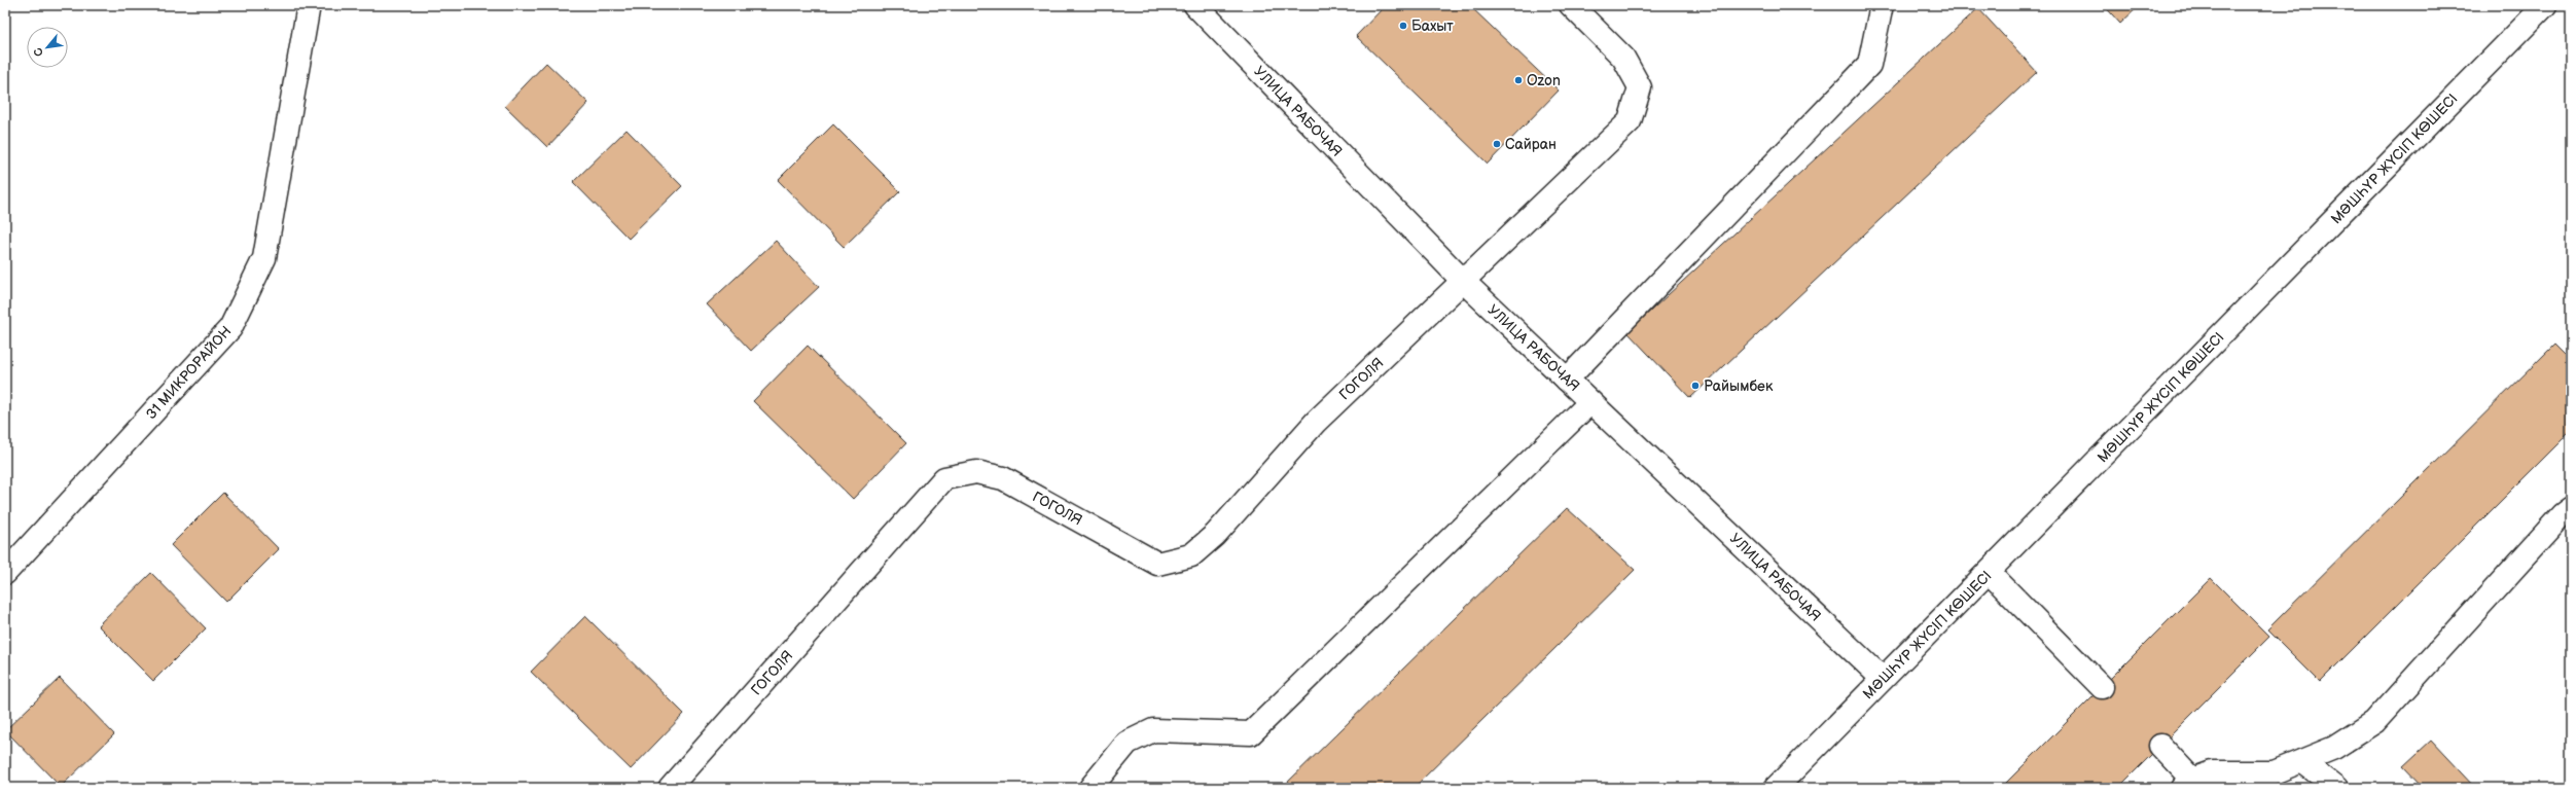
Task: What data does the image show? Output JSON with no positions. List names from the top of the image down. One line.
{"streets":{"street":["УЛИЦА РАБОЧАЯ","МӘШҺҮР ЖҮСІП КӨШЕСІ","31 МИКРОРАЙОН","ГОГОЛЯ"]},"crossings":[["УЛИЦА РАБОЧАЯ","МӘШҺҮР ЖҮСІП КӨШЕСІ"],["УЛИЦА РАБОЧАЯ","ГОГОЛЯ"]],"places":["Бахыт","Ozon","Сайран","Райымбек"],"north":"bottom left"}
